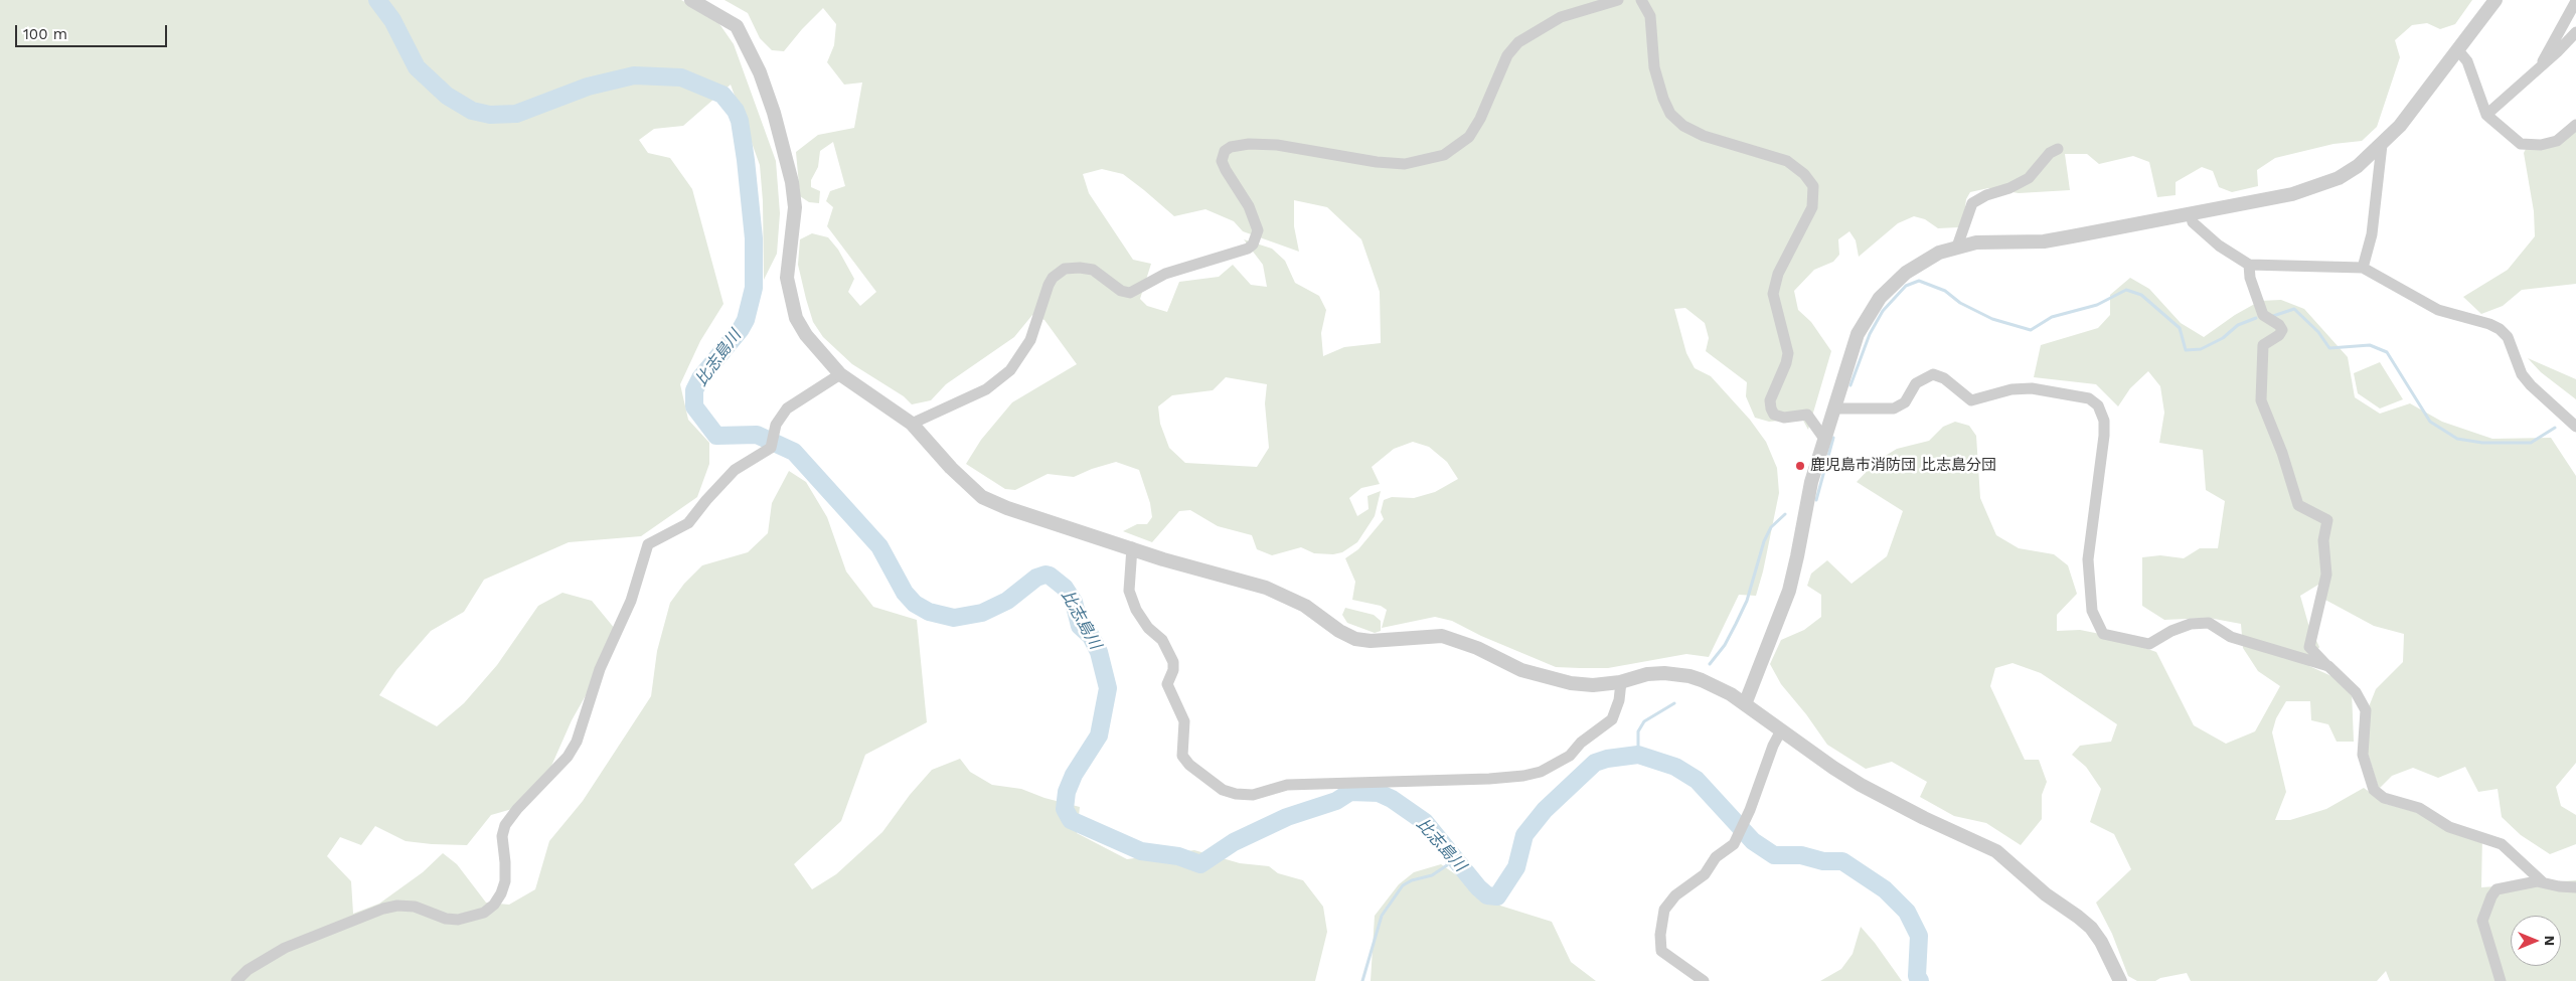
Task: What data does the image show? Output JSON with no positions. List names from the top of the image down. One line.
{"water":["比志島川"],"places":["鹿児島市消防団 比志島分団"],"scale_bar":"100 m","north":"right"}
